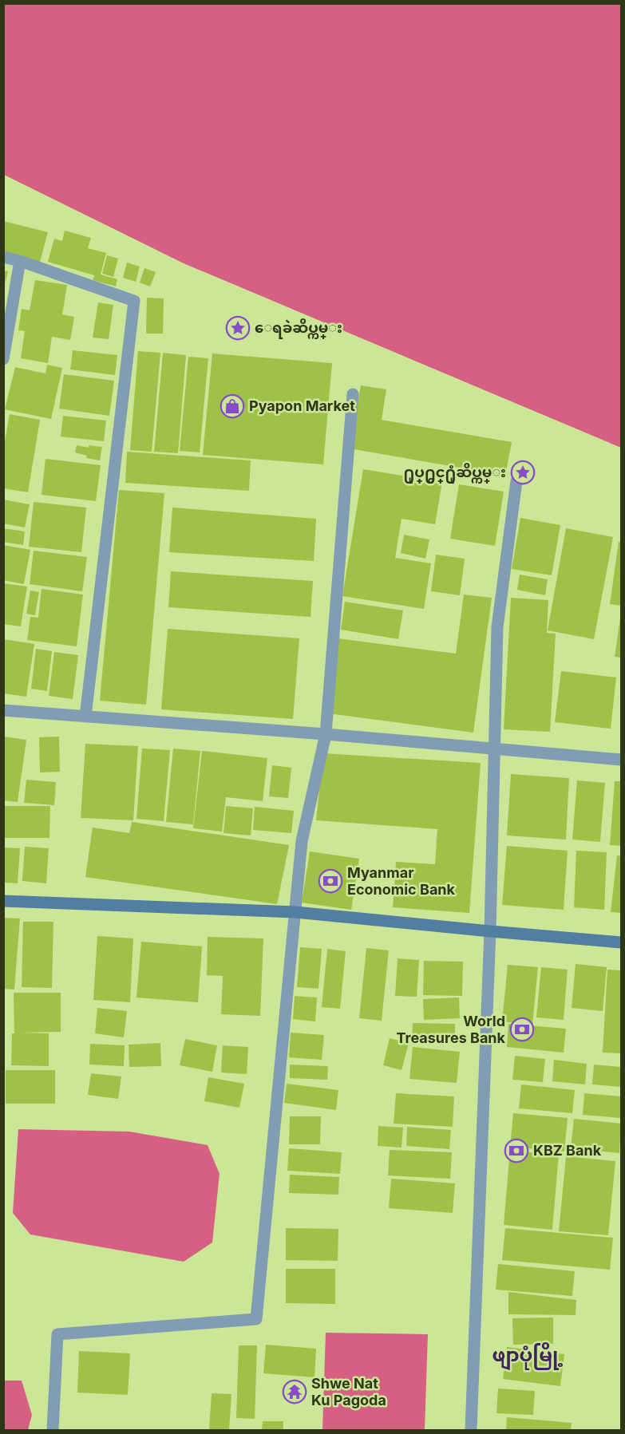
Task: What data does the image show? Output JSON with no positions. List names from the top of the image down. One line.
{"districts":["ဖျာပုံမြို့"],"places":{"place":["ေရခဲဆိပ္ကမ္း","႐ုပ္႐ွင္႐ုံဆိပ္ကမ္း"],"shop":["Pyapon Market"],"bank":["Myanmar Economic Bank","World Treasures Bank","KBZ Bank"],"temple":["Shwe Nat Ku Pagoda"]}}
